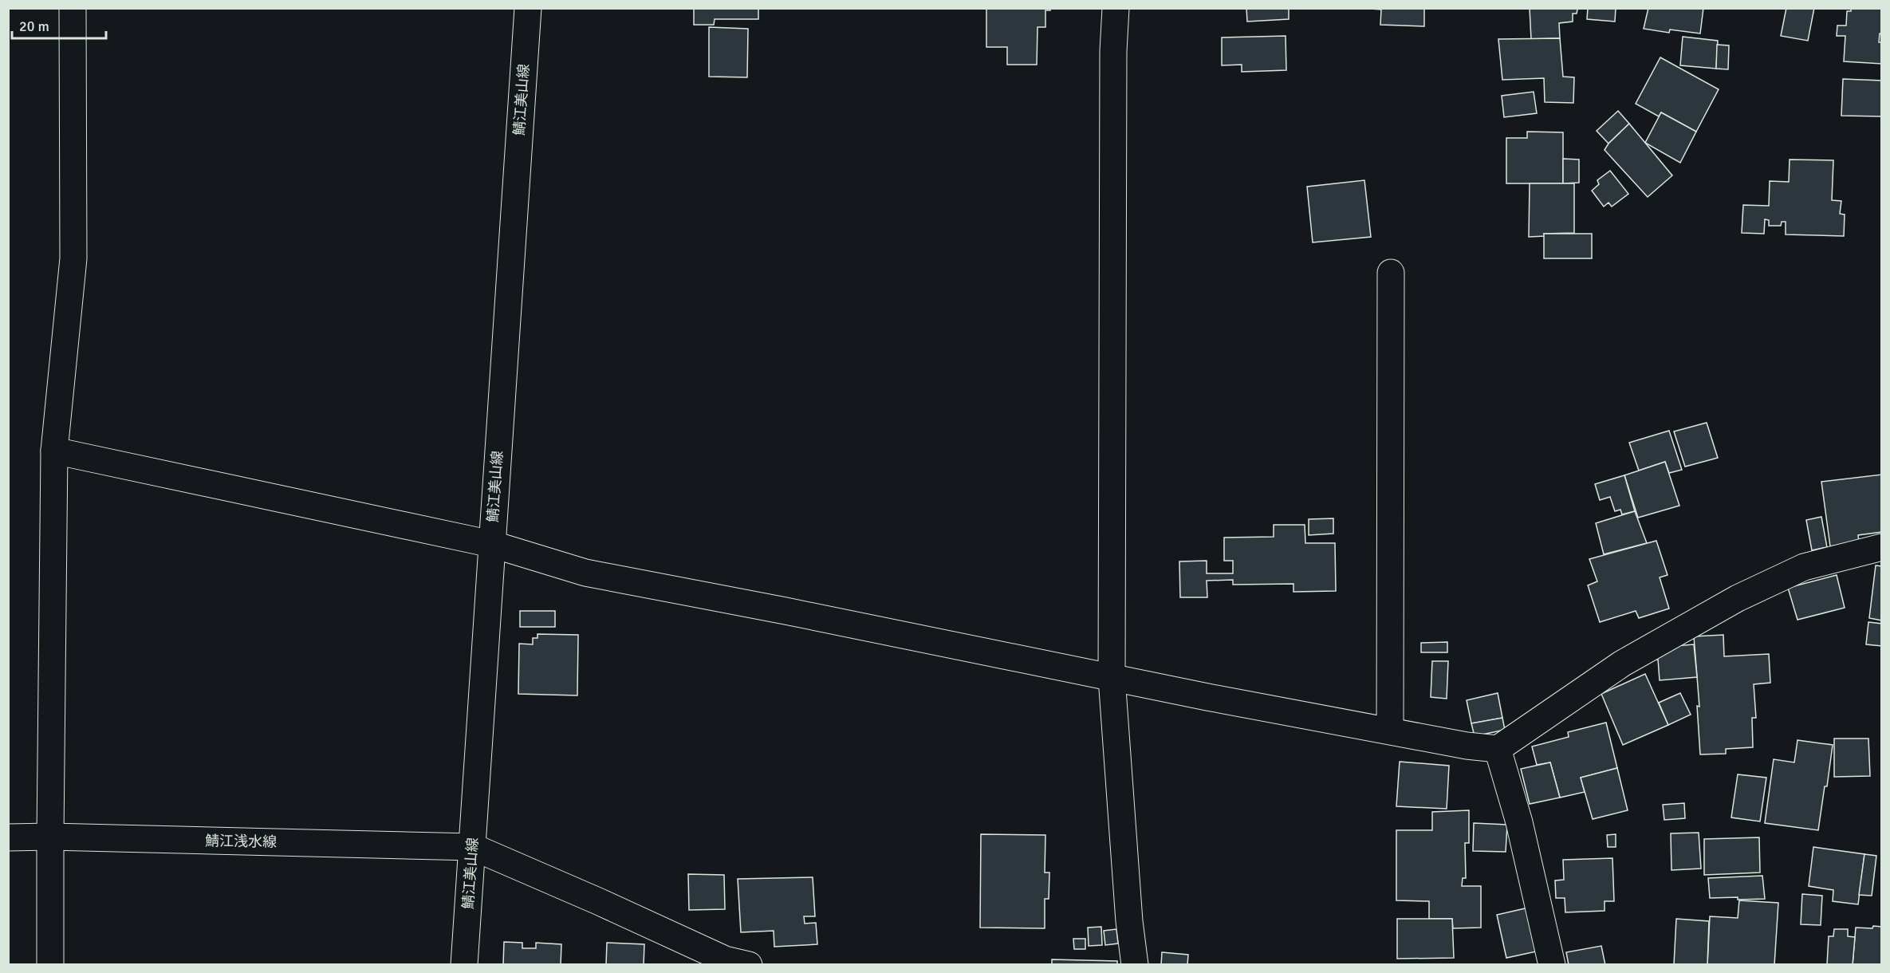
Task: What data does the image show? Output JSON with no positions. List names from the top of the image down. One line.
{"streets":{"street":["鯖江美山線","鯖江浅水線"]},"crossings":[["鯖江美山線","鯖江浅水線"]],"scale_bar":"20 m"}
